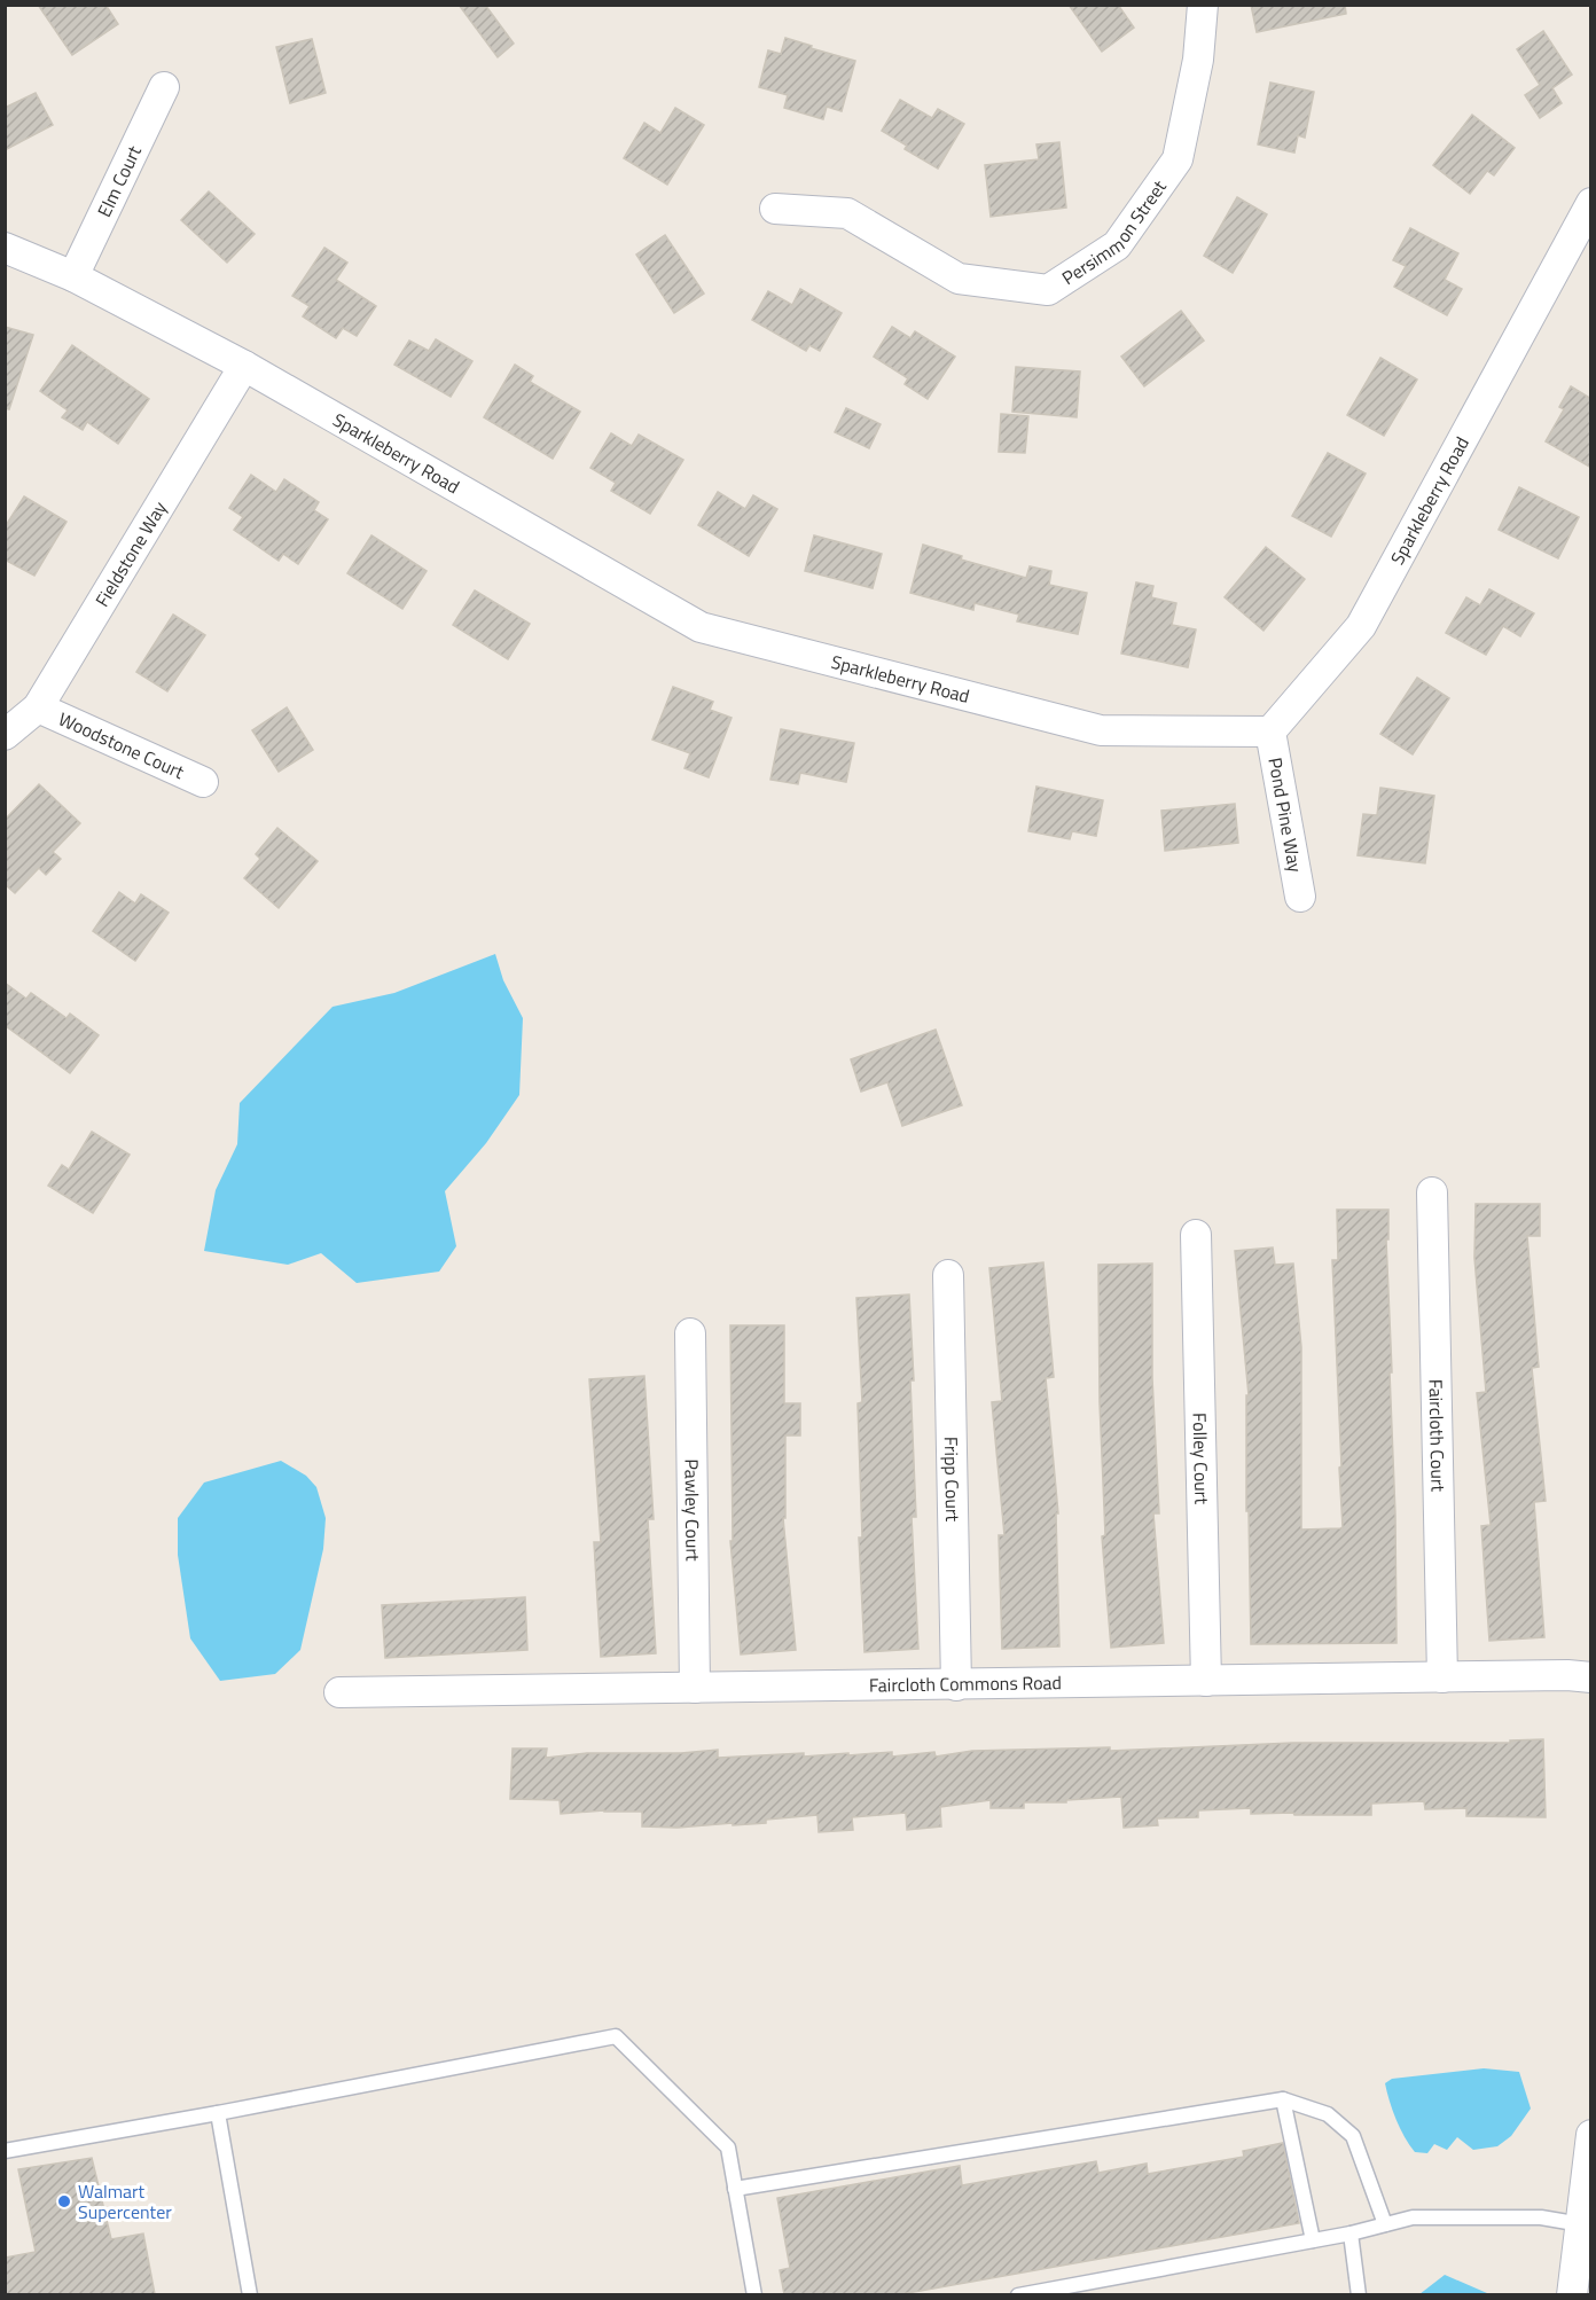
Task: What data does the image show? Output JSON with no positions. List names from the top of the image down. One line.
{"streets":{"street":["Elm Court","Persimmon Street","Sparkleberry Road","Fieldstone Way","Woodstone Court","Pond Pine Way","Faircloth Court","Folley Court","Fripp Court","Pawley Court","Faircloth Commons Road"]},"crossings":[["Elm Court","Sparkleberry Road"],["Sparkleberry Road","Fieldstone Way"],["Sparkleberry Road","Pond Pine Way"],["Fieldstone Way","Woodstone Court"],["Faircloth Court","Faircloth Commons Road"],["Folley Court","Faircloth Commons Road"],["Fripp Court","Faircloth Commons Road"],["Pawley Court","Faircloth Commons Road"]],"places":["Walmart Supercenter"]}
